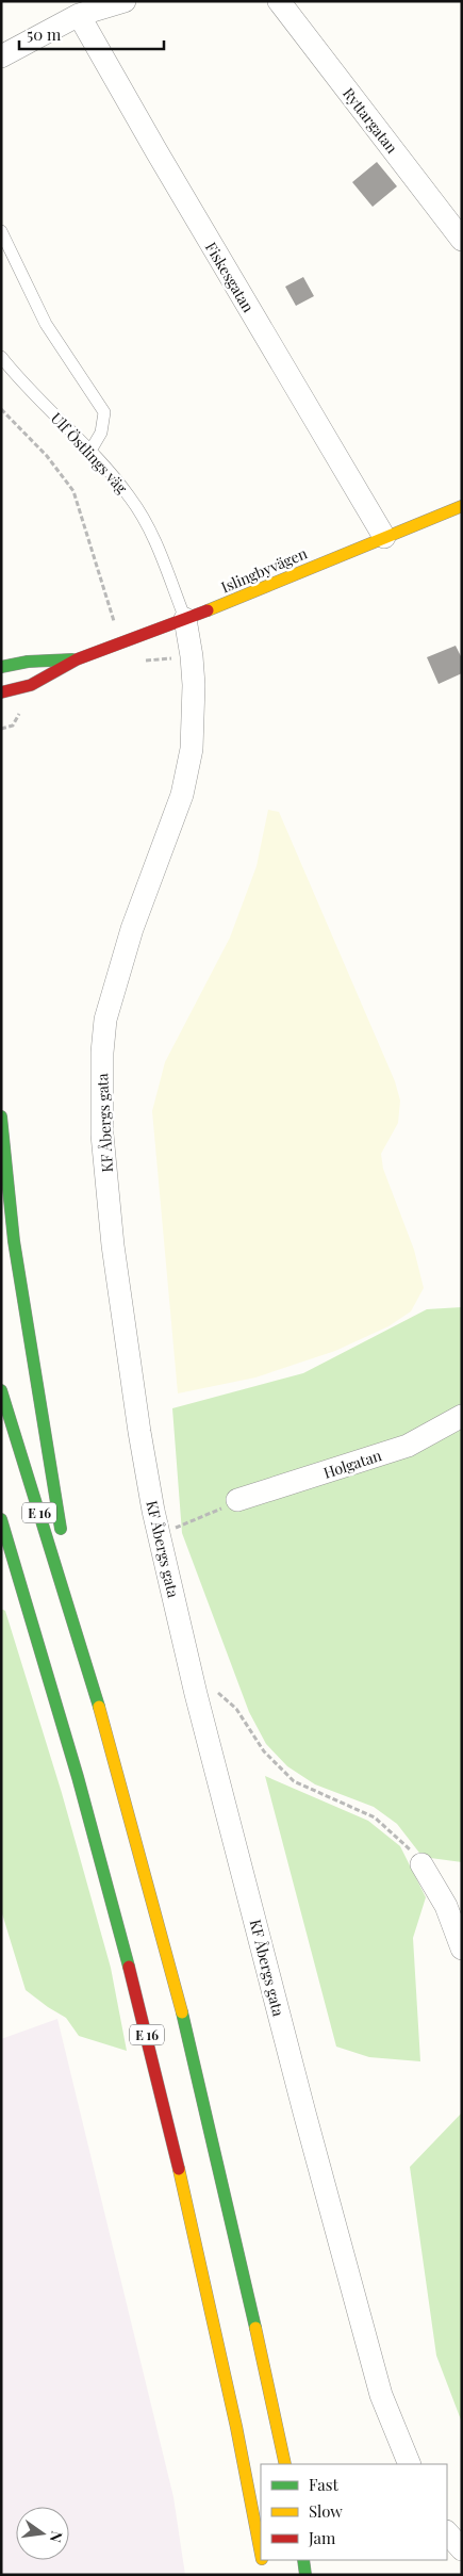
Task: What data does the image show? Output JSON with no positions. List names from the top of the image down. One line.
{"streets":{"main road":["Islingbyvägen","E 16"],"street":["Ryttargatan","Fiskesgatan","KF Åbergs gata","Holgatan"],"lane":["Ulf Östlings väg"]},"crossings":[["Fiskesgatan","Islingbyvägen"],["Ulf Östlings väg","Islingbyvägen"],["Ulf Östlings väg","KF Åbergs gata"],["Islingbyvägen","KF Åbergs gata"]],"legend":["Fast","Slow","Jam"],"scale_bar":"50 m","north":"right"}
